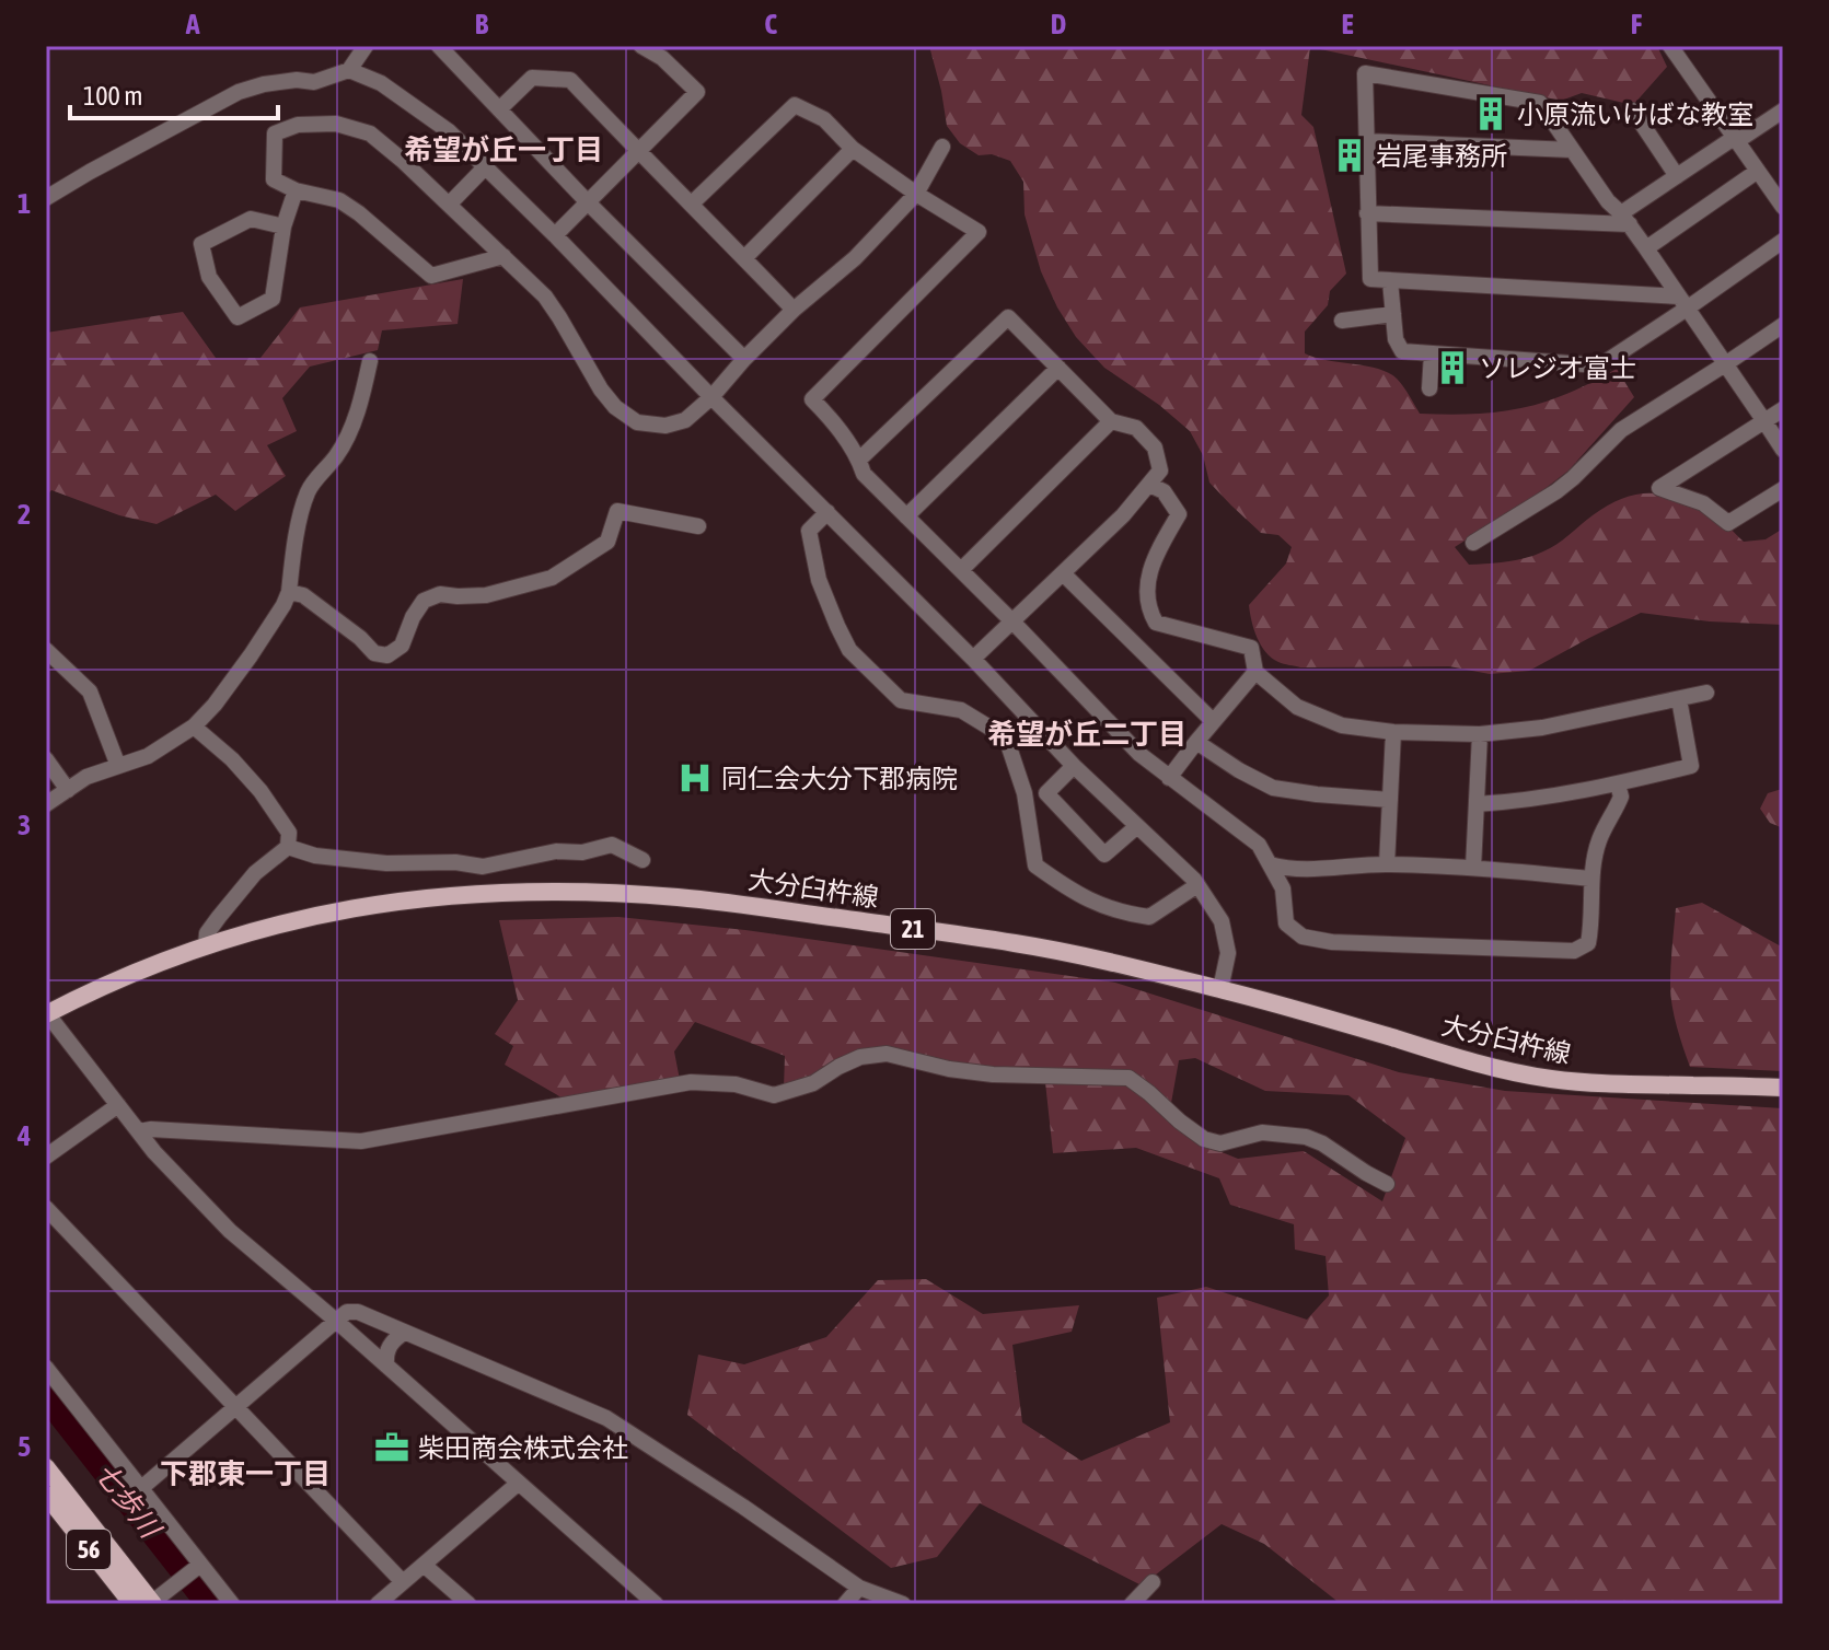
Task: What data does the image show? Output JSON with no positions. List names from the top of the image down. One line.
{"streets":{"main road":["大分臼杵線","21","56"]},"districts":["希望が丘一丁目","希望が丘二丁目","下郡東一丁目"],"water":["七歩川"],"places":{"building":["小原流いけばな教室","岩尾事務所","ソレジオ富士"],"hospital":["同仁会大分下郡病院"],"office":["柴田商会株式会社"]},"scale_bar":"100 m","grid":{"columns":["A","B","C","D","E","F"],"rows":["1","2","3","4","5"]}}
